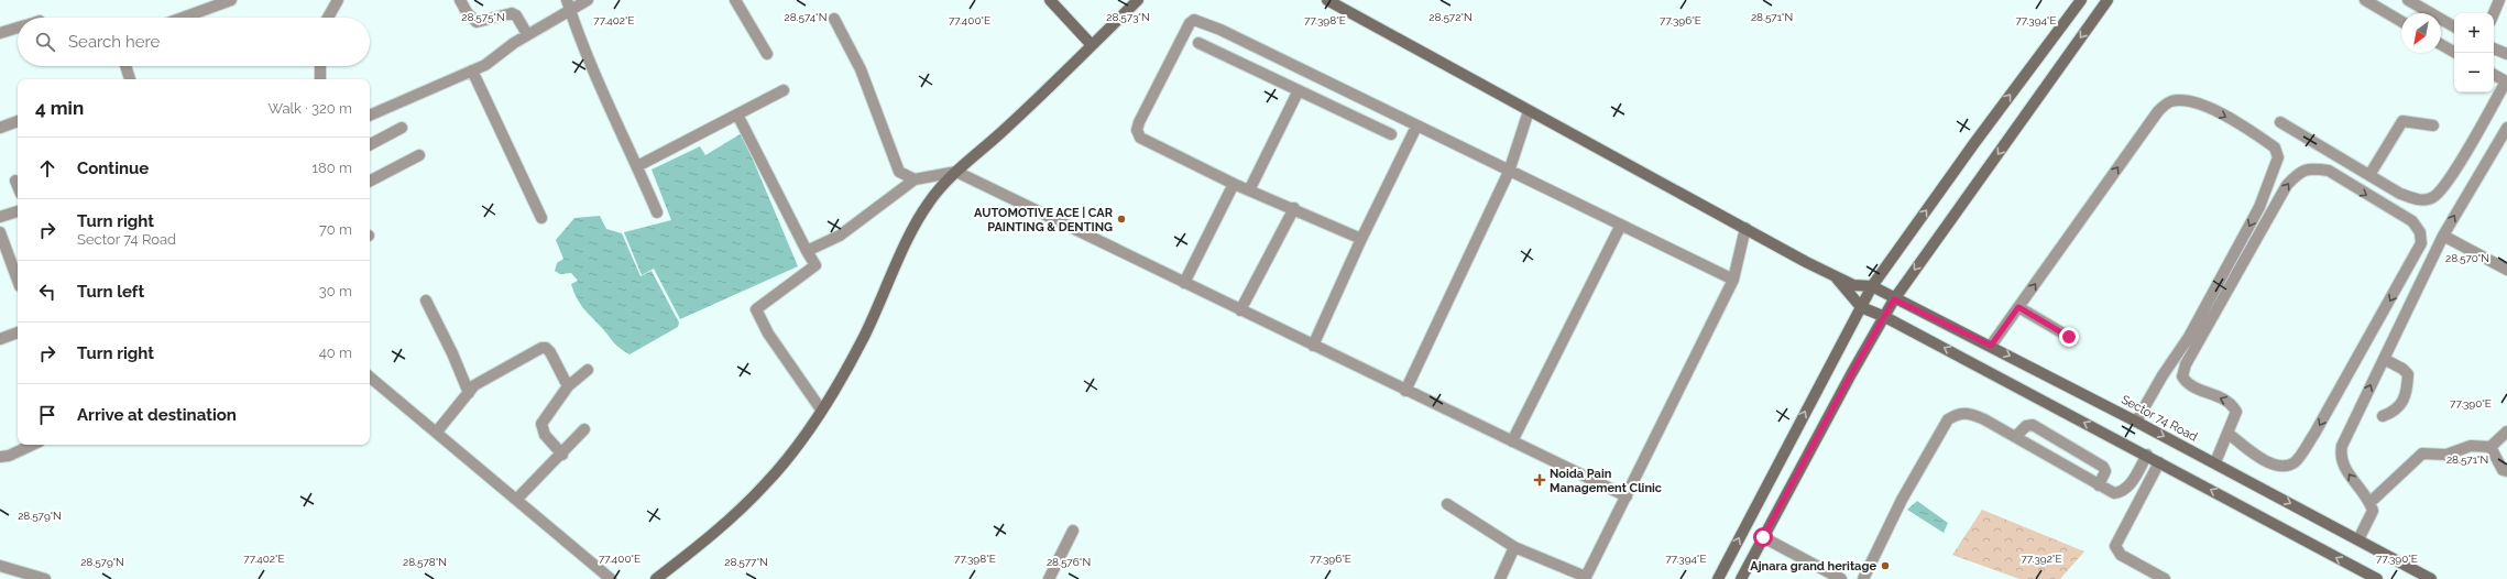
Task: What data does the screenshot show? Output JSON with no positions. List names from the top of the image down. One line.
{"streets":{"street":["Sector 74 Road"]},"places":{"other":["AUTOMOTIVE ACE | CAR PAINTING & DENTING","Ajnara grand heritage"],"health":["Noida Pain Management Clinic"]},"north":"bottom left","page":{"map_buttons":["+","−"],"search":"Search here","heading":["4 min","Walk · 320 m"],"list":[["Continue","180 m"],["Turn right","Sector 74 Road","70 m"],["Turn left","30 m"],["Turn right","40 m"],"Arrive at destination"]},"coordinates":["28.575°N","28.574°N","28.573°N","28.572°N","28.571°N","77.402°E","77.400°E","77.398°E","77.396°E","77.394°E","28.570°N","77.390°E","28.579°N","77.392°E","28.578°N","28.577°N","28.576°N"]}
